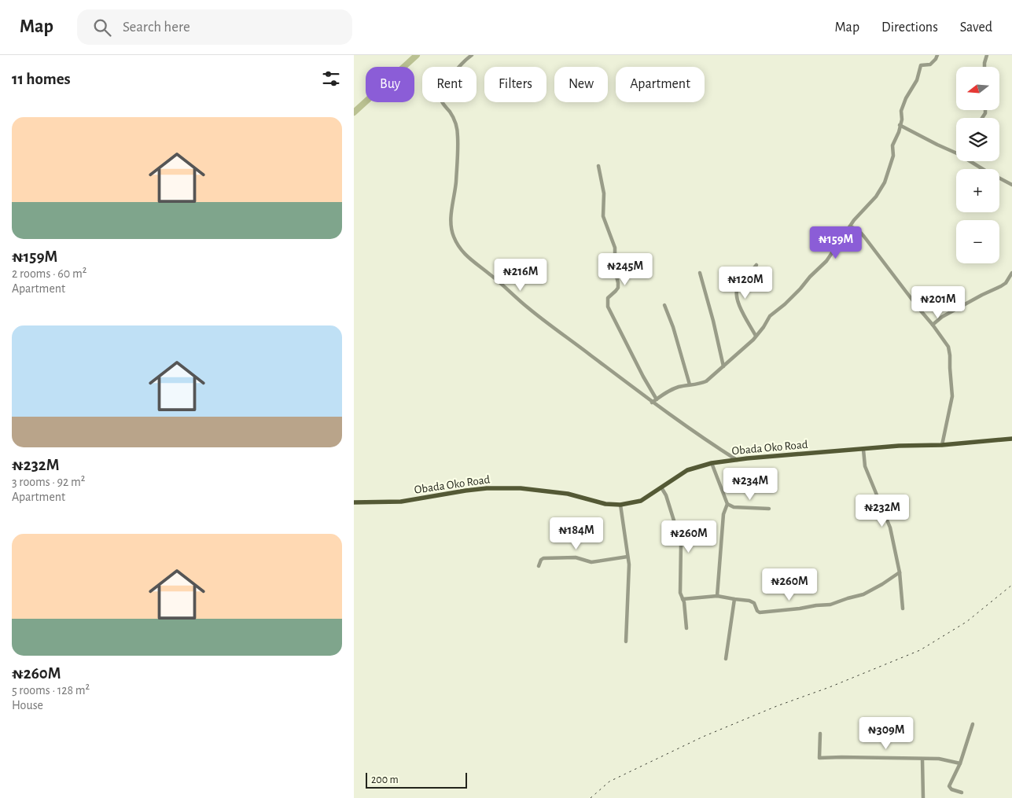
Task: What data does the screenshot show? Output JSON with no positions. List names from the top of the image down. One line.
{"streets":{"main road":["Obada Oko Road"]},"scale_bar":"200 m","north":"left","page":{"header":"Map","search":"Search here","nav":["Map","Directions","Saved"],"heading":"11 homes","map_buttons":["+","−"],"chip":["Buy","Rent","Filters","New","Apartment"],"list":[{"name":"₦159M","note":"2 rooms · 60 m² · Apartment"},{"name":"₦232M","note":"3 rooms · 92 m² · Apartment"},{"name":"₦260M","note":"5 rooms · 128 m² · House"}],"price":["₦159M","₦245M","₦216M","₦120M","₦201M","₦234M","₦232M","₦184M","₦260M","₦260M","₦309M"],"scale":"200 m"}}
